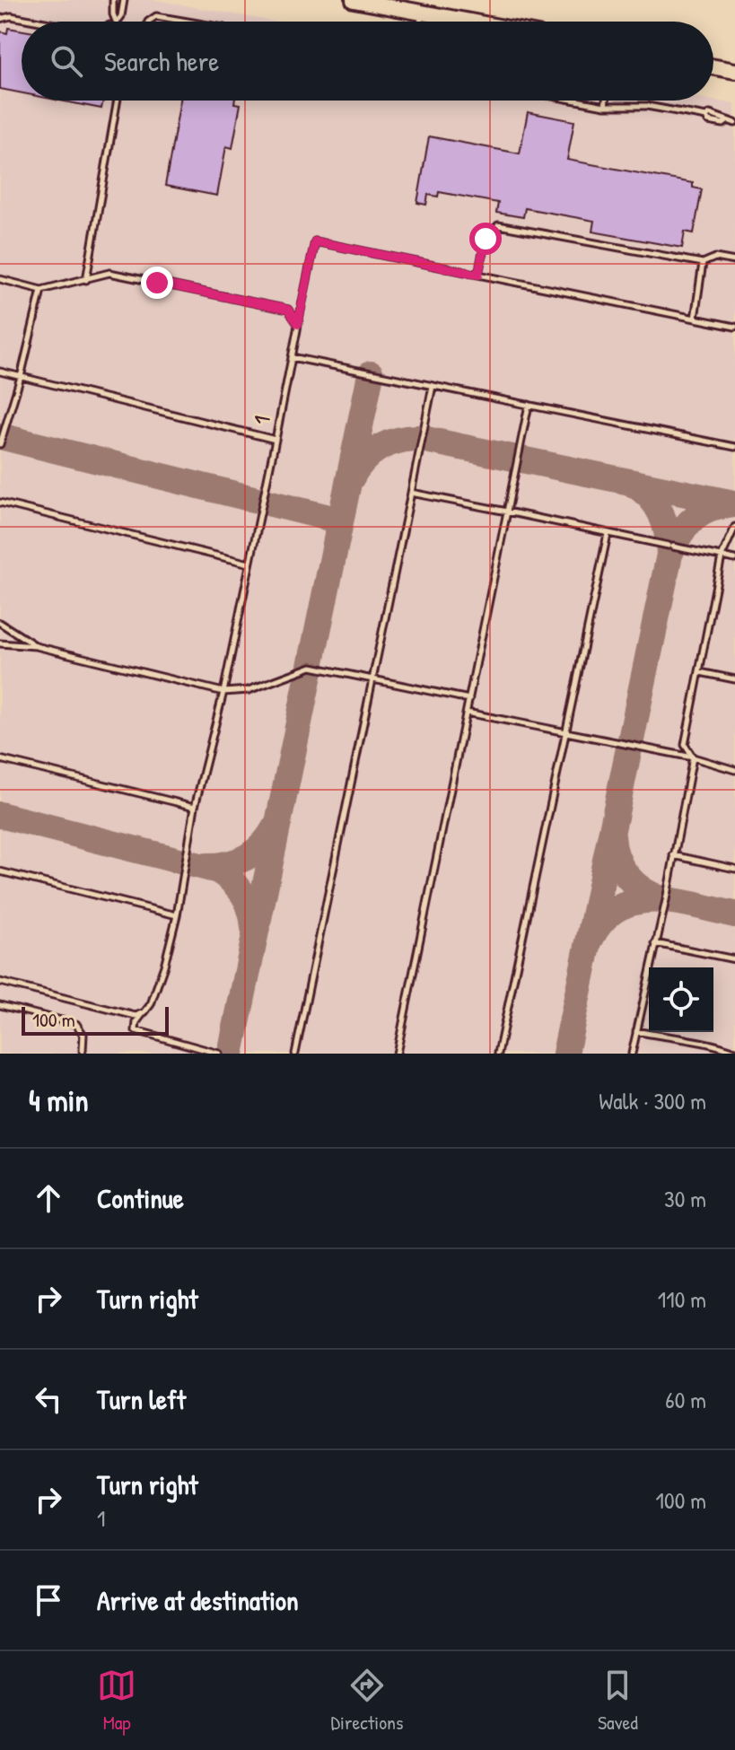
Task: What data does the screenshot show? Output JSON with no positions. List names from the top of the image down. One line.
{"streets":{"lane":["1"]},"scale_bar":"100 m","page":{"search":"Search here","scale":"100 m","heading":["4 min","Walk · 300 m"],"list":[["Continue","30 m"],["Turn right","110 m"],["Turn left","60 m"],["Turn right","1","100 m"],"Arrive at destination"],"nav":["Map","Directions","Saved"]}}
